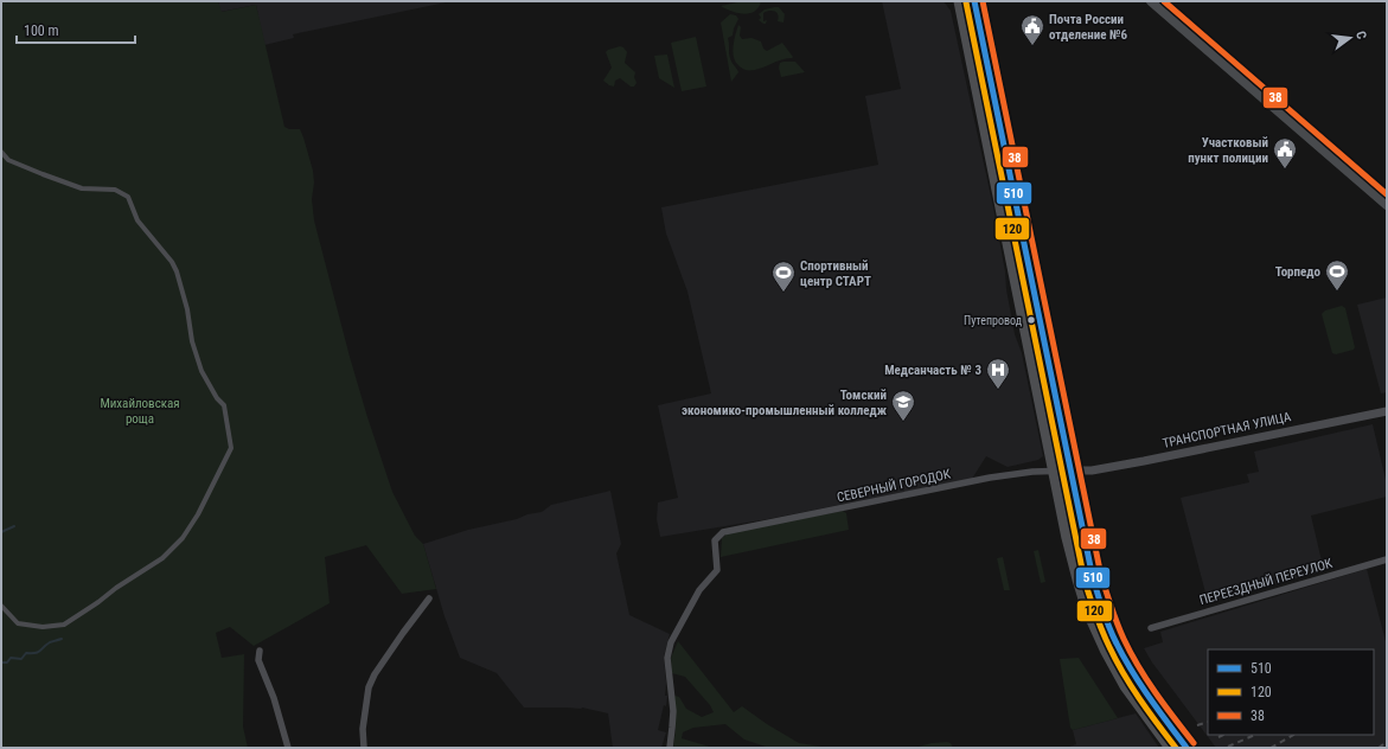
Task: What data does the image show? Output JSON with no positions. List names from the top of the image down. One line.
{"streets":{"street":["ТРАНСПОРТНАЯ УЛИЦА","СЕВЕРНЫЙ ГОРОДОК","ПЕРЕЕЗДНЫЙ ПЕРЕУЛОК"]},"crossings":[["ТРАНСПОРТНАЯ УЛИЦА","СЕВЕРНЫЙ ГОРОДОК"]],"parks":["Михайловская роща"],"places":{"public building":["Почта России отделение №6","Участковый пункт полиции"],"sports":["Торпедо","Спортивный центр СТАРТ"],"other":["Путепровод"],"hospital":["Медсанчасть № 3"],"school or university":["Томский экономико-промышленный колледж"]},"lines":["transit line 510","transit line 38","transit line 120"],"legend":["510","120","38"],"scale_bar":"100 m","north":"right"}
